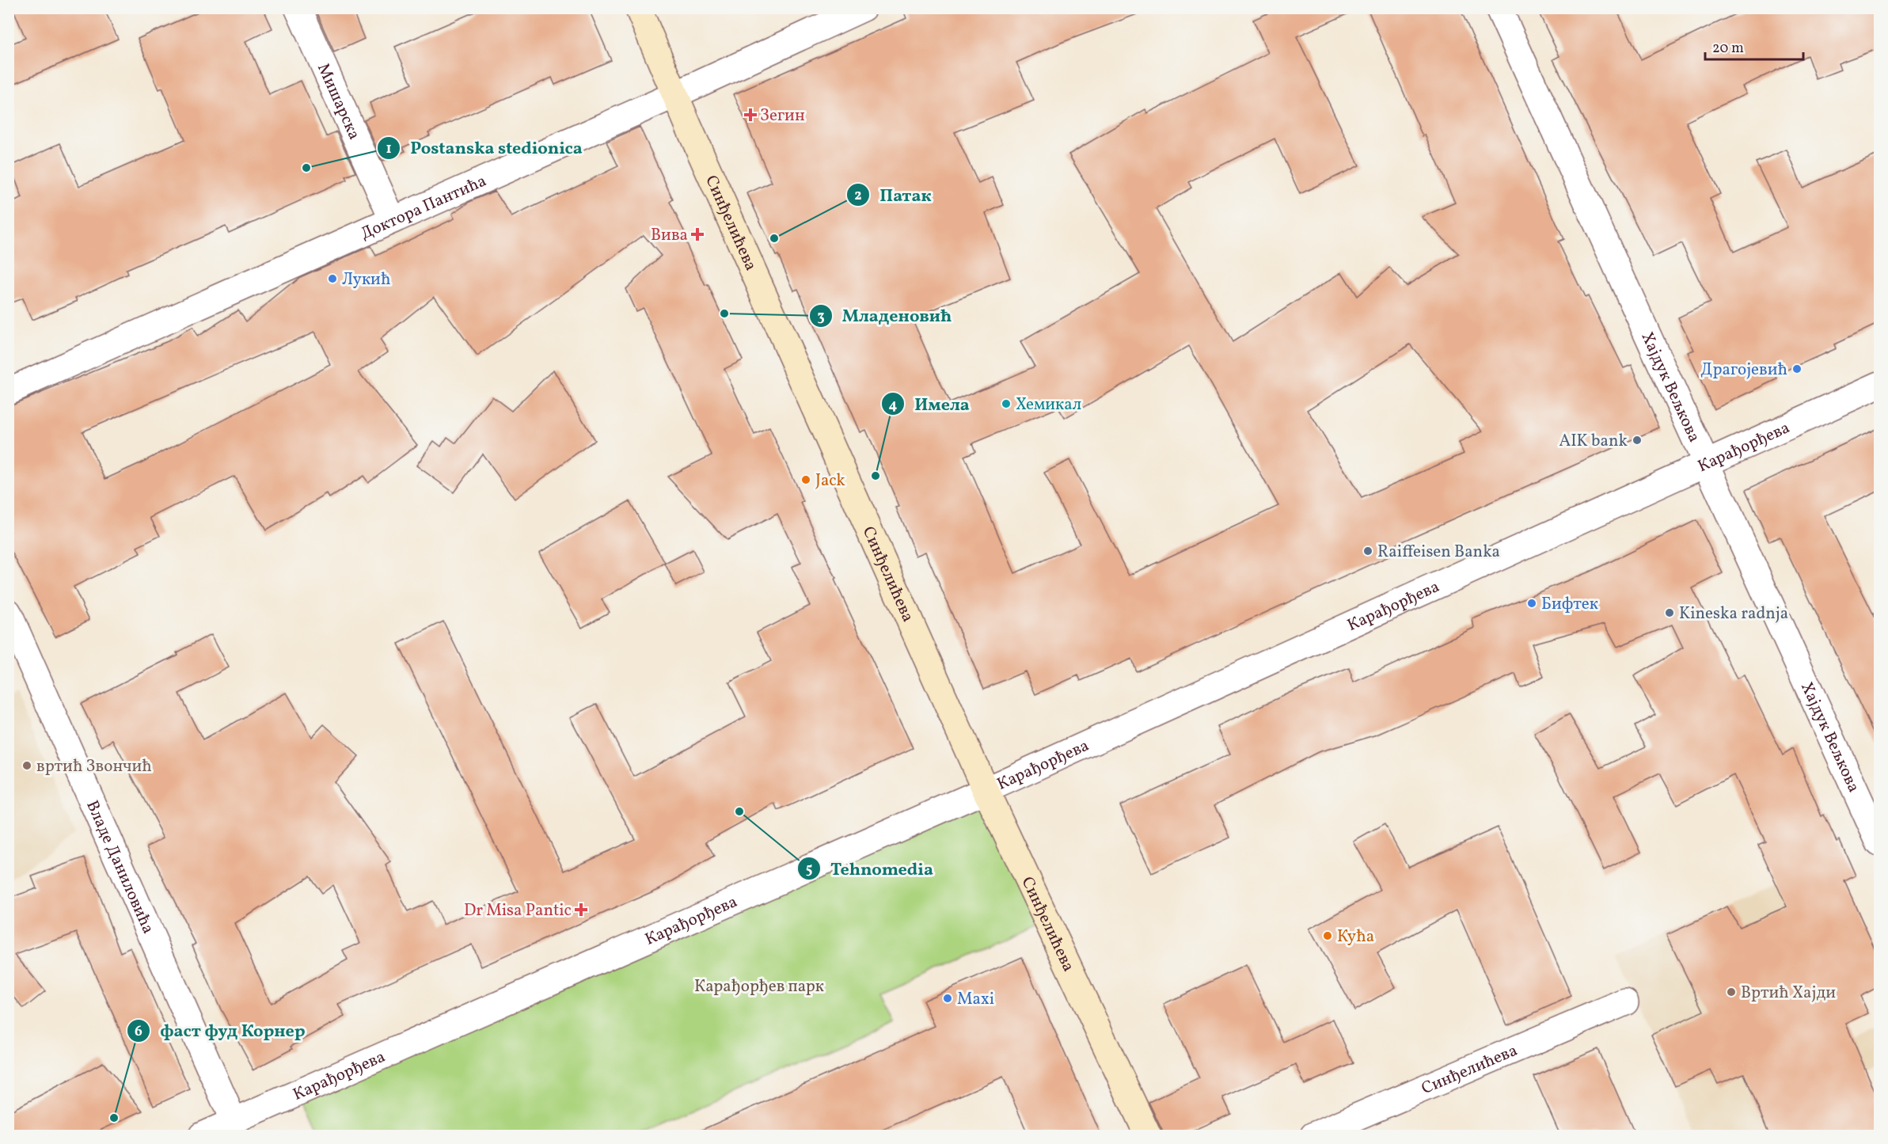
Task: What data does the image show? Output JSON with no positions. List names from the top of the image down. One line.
{"streets":{"main road":["Синђелићева"],"street":["Мишарска","Доктора Пантића","Хајдук Вељкова","Карађорђева","Владе Даниловића"]},"crossings":[["Мишарска","Доктора Пантића"],["Доктора Пантића","Синђелићева"],["Синђелићева","Карађорђева"],["Хајдук Вељкова","Карађорђева"],["Карађорђева","Владе Даниловића"]],"parks":["Карађорђев парк"],"places":{"health":["Зегин","Вива","Dr Misa Pantic"],"other":["Postanska stedionica","Патак","Лукић","Младеновић","Драгојевић","Хемикал","AIK bank","Имела","Jack","Raiffeisen Banka","Бифтек","Kineska radnja","вртић Звончић","Tehnomedia","Кућа","Вртић Хајди","Maxi","фаст фуд Корнер"]},"scale_bar":"20 m"}
